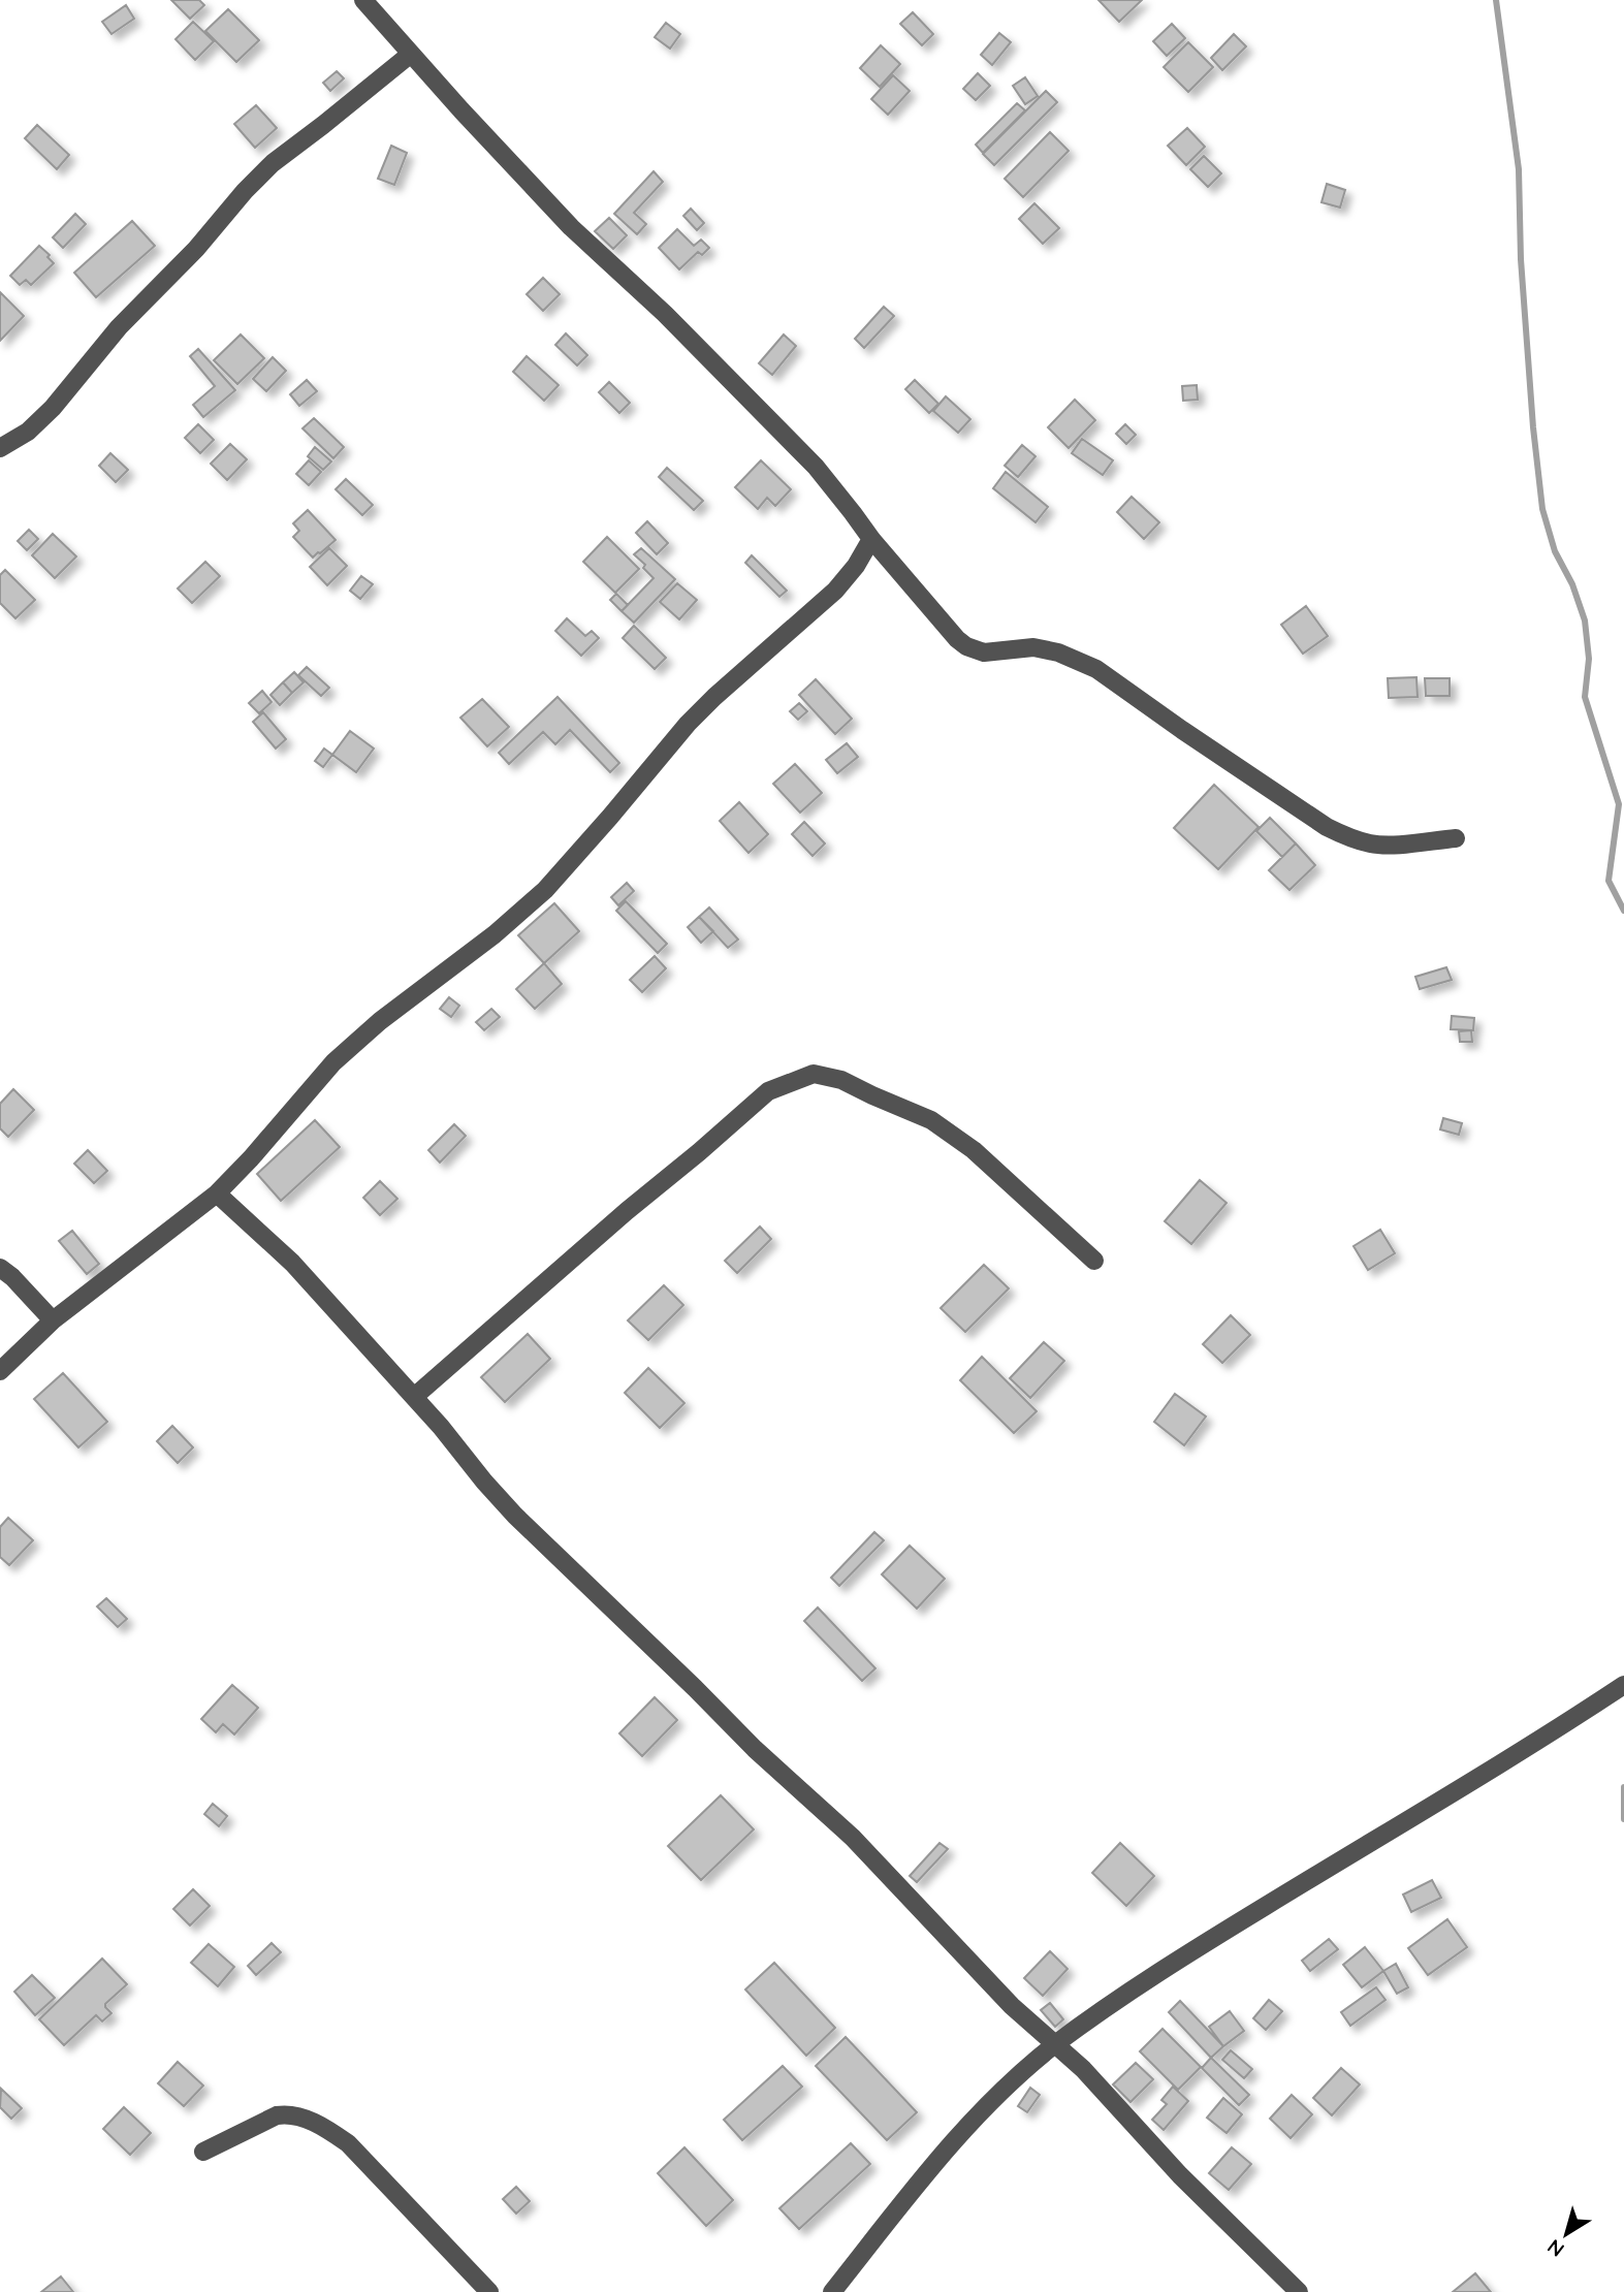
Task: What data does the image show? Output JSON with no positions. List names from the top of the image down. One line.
{"north":"bottom left"}
